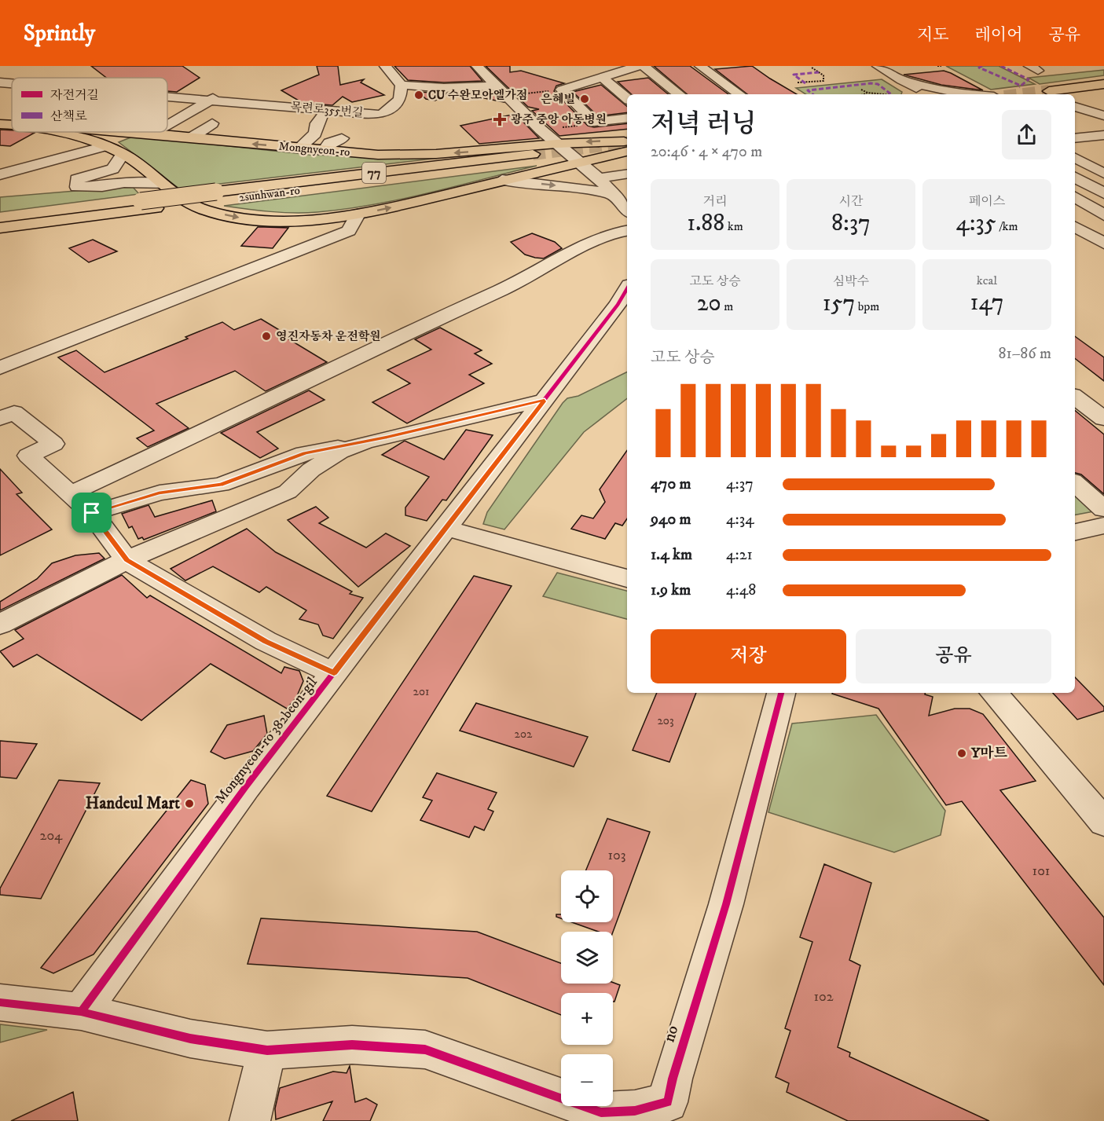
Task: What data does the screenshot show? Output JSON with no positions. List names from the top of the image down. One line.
{"streets":{"main road":["Mongnyeon-ro","77","2sunhwan-ro"],"street":["목련로355번길","Mongnyeon-ro 382beon-gil","no"]},"crossings":[["Mongnyeon-ro","2sunhwan-ro"]],"places":{"other":["CU 수완모아엘가점","은혜빌","영진자동차 운전학원","Y마트","Handeul Mart"],"health":["광주 중앙 아동병원"]},"house_numbers":["201","203","202","204","103","101","102"],"legend":["자전거길","산책로"],"page":{"header":"Sprintly","nav":["지도","레이어","공유"],"heading":["저녁 러닝","20:46 · 4 × 470 m"],"stats":[["거리","1.88 km"],["시간","8:37"],["페이스","4:35 /km"],["고도 상승","20 m"],["심박수","157 bpm"],["kcal","147"]],"chart":["고도 상승","81–86 m"],"list":[{"name":"470 m","note":"4:37"},{"name":"940 m","note":"4:34"},{"name":"1.4 km","note":"4:21"},{"name":"1.9 km","note":"4:48"}],"buttons":["저장","공유"],"map_buttons":["+","−"]}}
